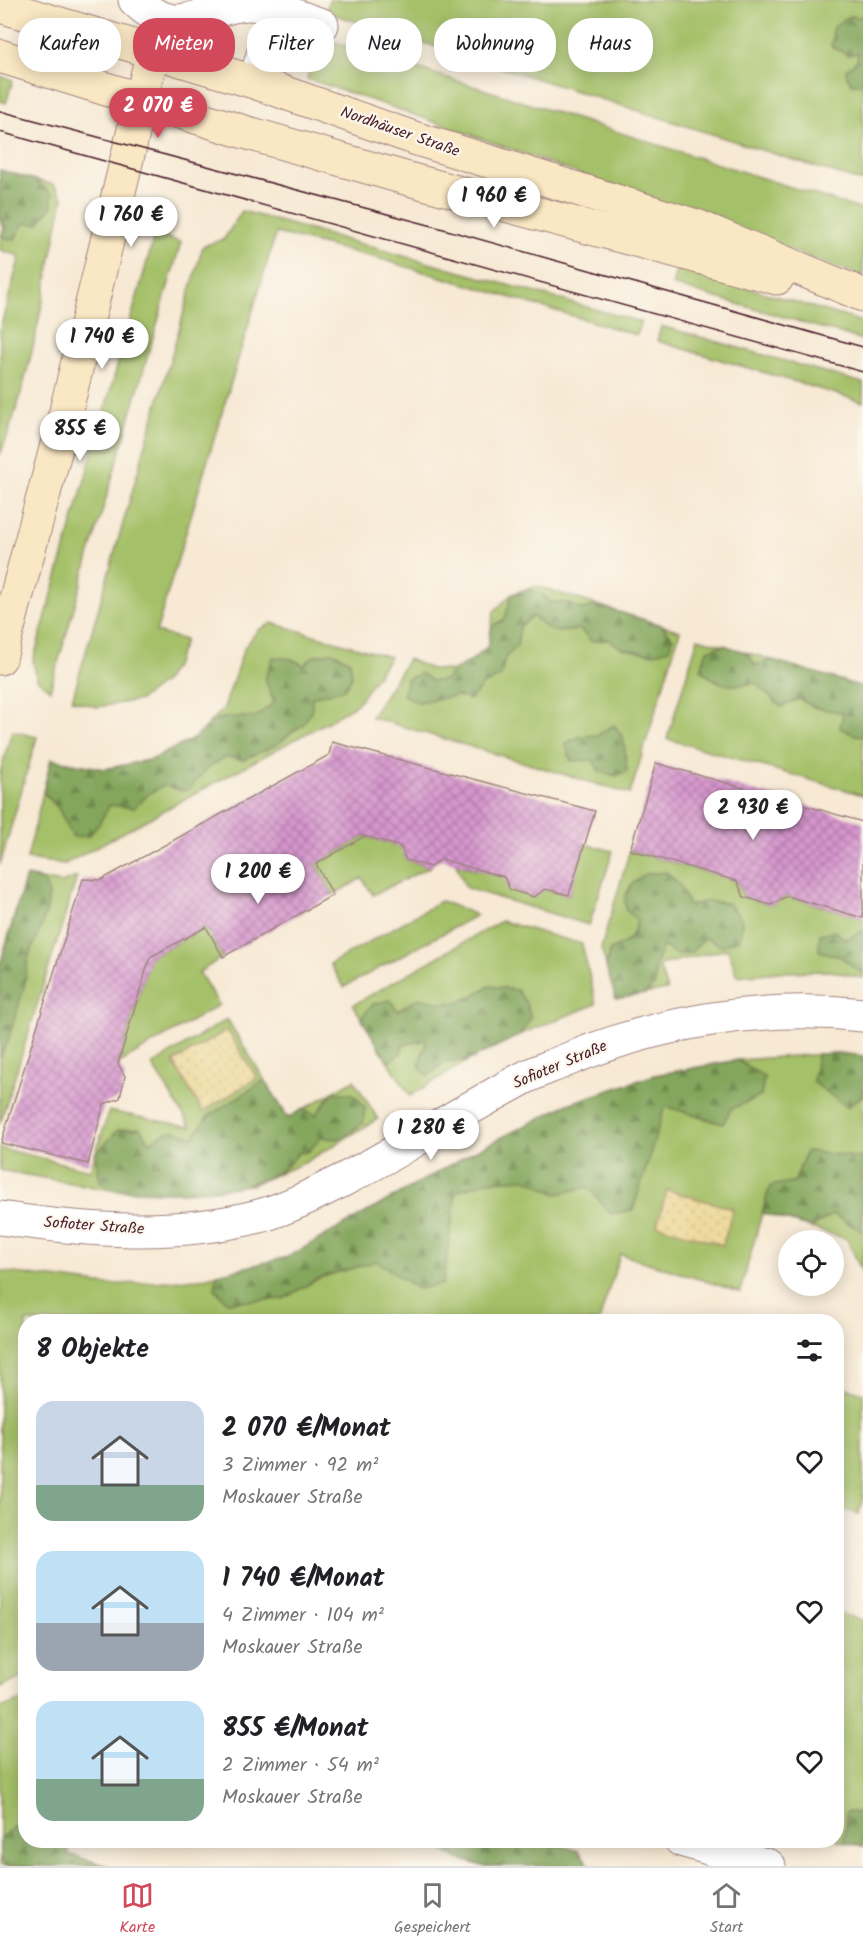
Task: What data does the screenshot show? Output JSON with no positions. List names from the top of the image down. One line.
{"streets":{"main road":["Nordhäuser Straße"],"street":["Sofioter Straße"]},"page":{"chip":["Kaufen","Mieten","Filter","Neu","Wohnung","Haus"],"price":["2 070 €","1 960 €","1 760 €","1 740 €","855 €","2 930 €","1 200 €","1 280 €"],"heading":"8 Objekte","list":[{"name":"2 070 €/Monat","note":"3 Zimmer · 92 m² · Moskauer Straße"},{"name":"1 740 €/Monat","note":"4 Zimmer · 104 m² · Moskauer Straße"},{"name":"855 €/Monat","note":"2 Zimmer · 54 m² · Moskauer Straße"}],"tabs":["Karte","Gespeichert","Start"]}}
